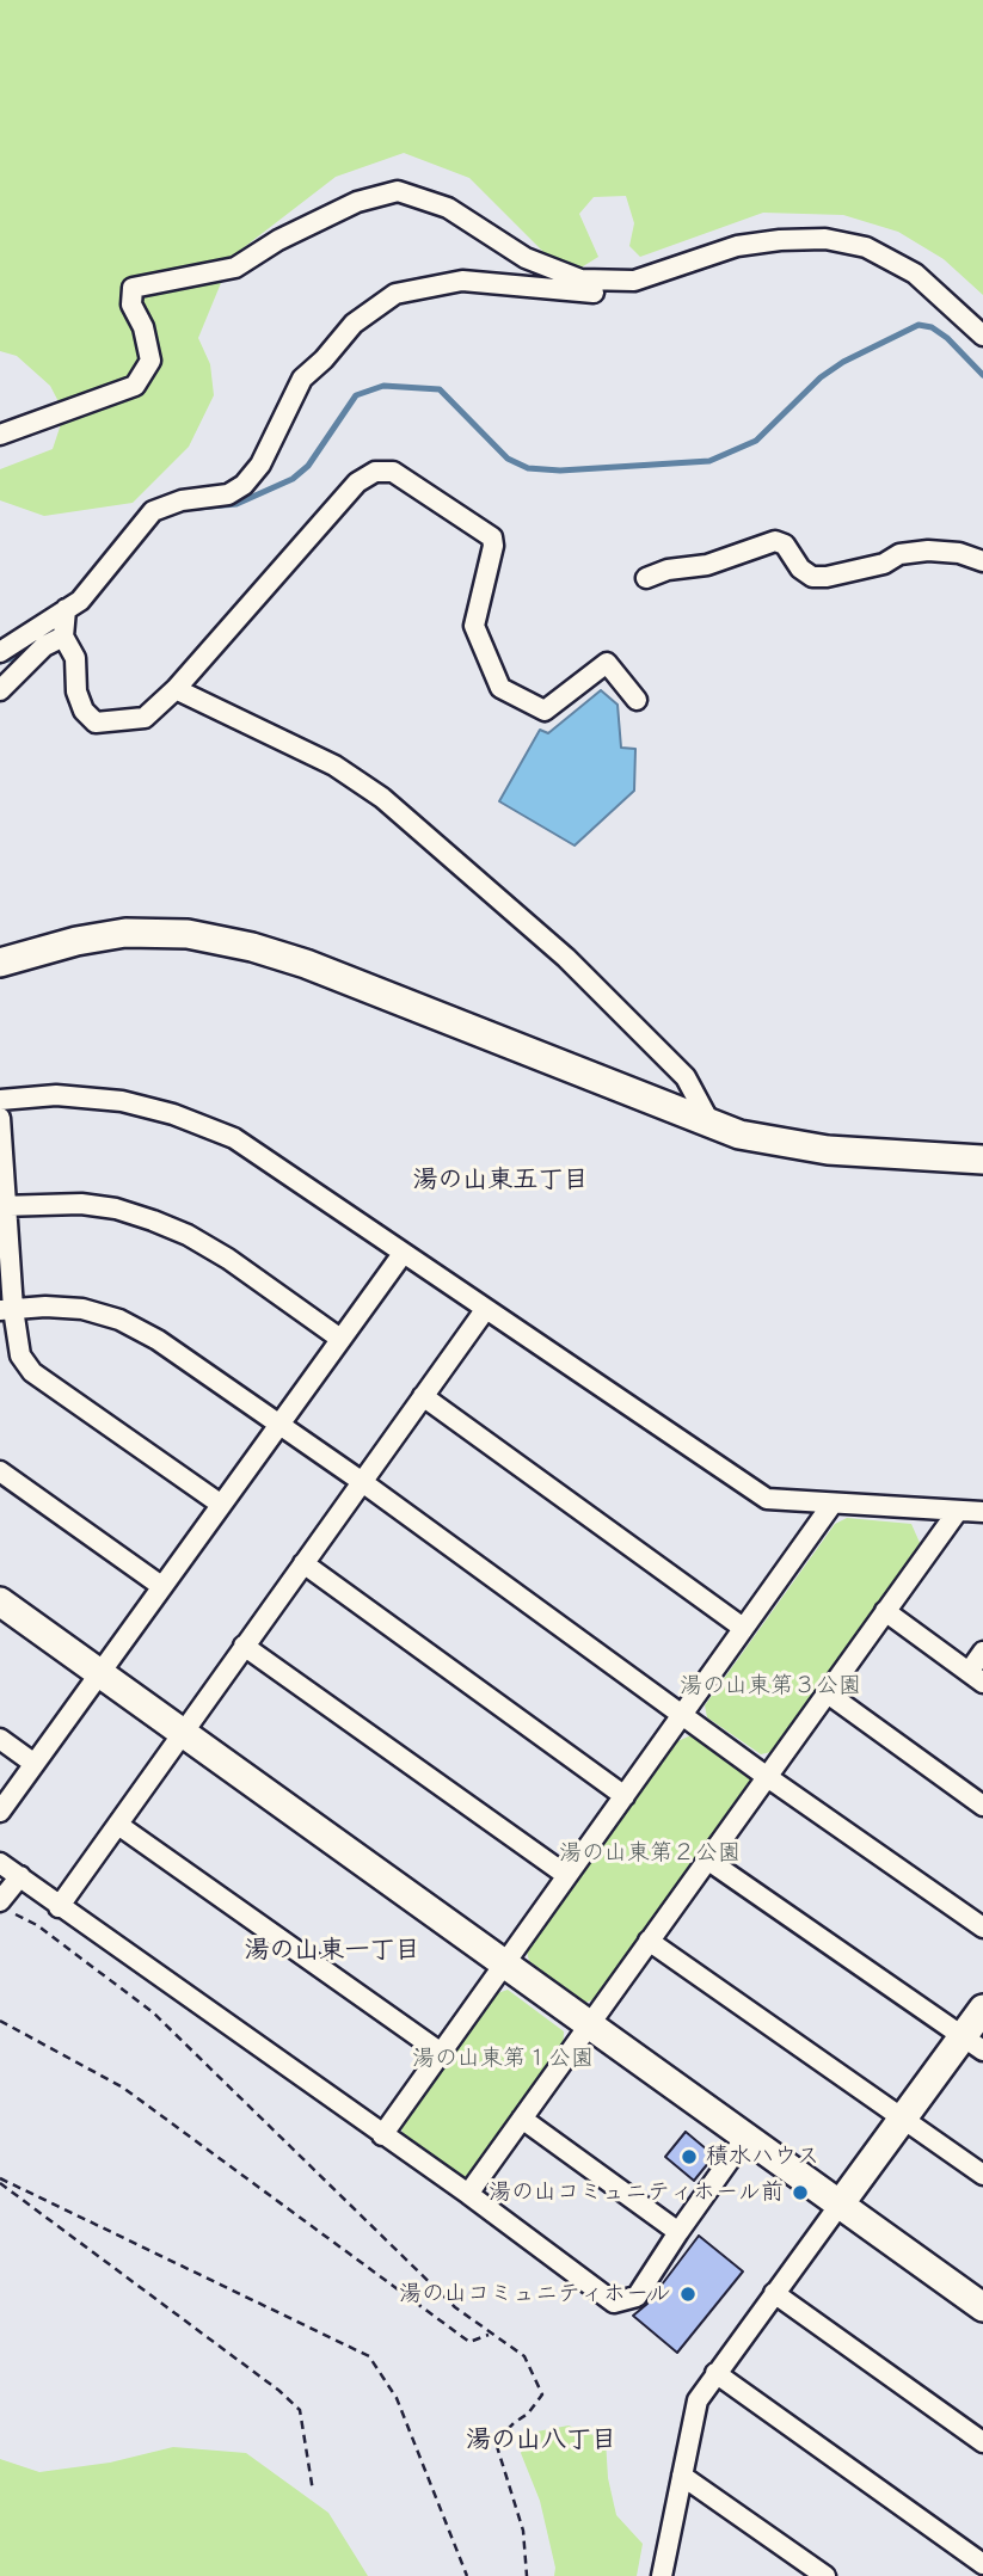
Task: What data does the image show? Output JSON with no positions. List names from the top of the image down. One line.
{"districts":["湯の山東五丁目","湯の山東一丁目","湯の山八丁目"],"parks":["湯の山東第３公園","湯の山東第２公園","湯の山東第１公園"],"places":["積水ハウス","湯の山コミュニティホール前","湯の山コミュニティホール"]}
